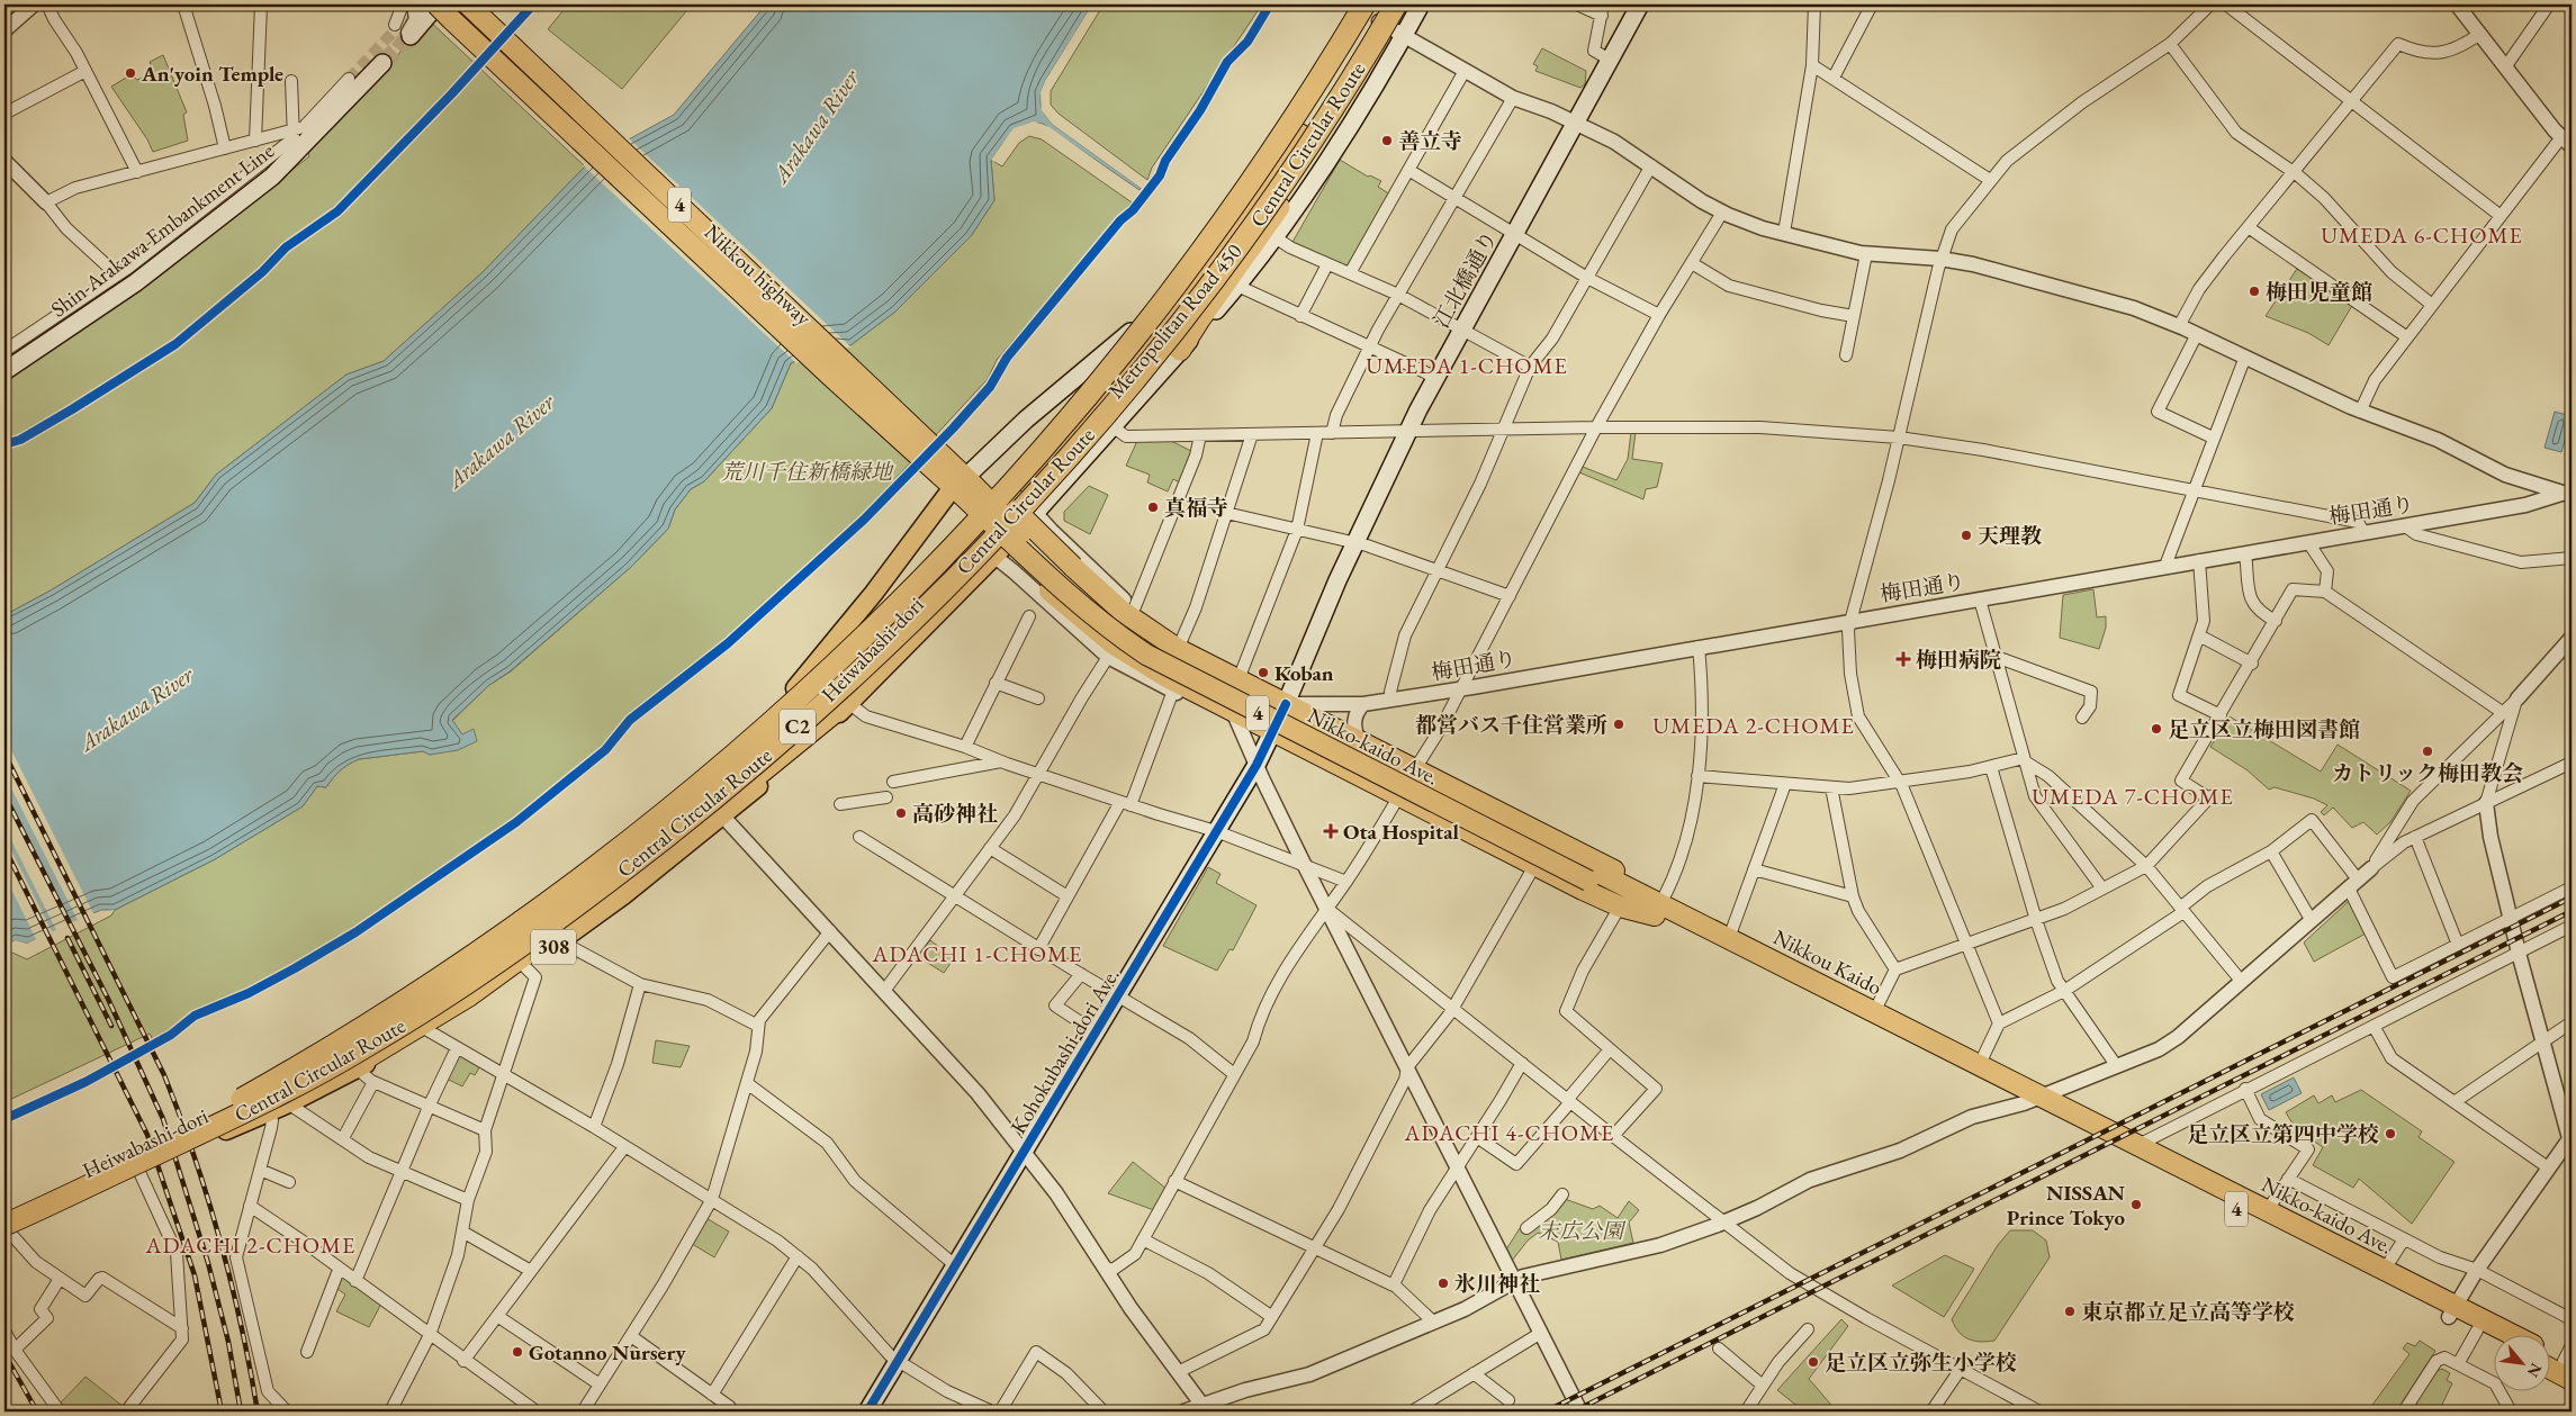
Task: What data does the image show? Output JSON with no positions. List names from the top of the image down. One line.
{"streets":{"highway":["Central Circular Route","4","Nikkou highway","C2","Nikko-kaido Ave.","Nikkou Kaido"],"main road":["Shin-Arakawa Embankment Line","江北橋通り","Metropolitan Road 450","Heiwabashi-dori","308","Kohokubashi-dori Ave."],"street":["梅田通り"]},"crossings":[["Central Circular Route","Heiwabashi-dori"],["4","Nikkou highway"],["4","江北橋通り"],["4","梅田通り"],["4","Nikko-kaido Ave."],["4","Nikkou Kaido"],["4","Kohokubashi-dori Ave."],["Nikkou highway","Nikko-kaido Ave."],["江北橋通り","梅田通り"],["江北橋通り","Kohokubashi-dori Ave."],["Metropolitan Road 450","Heiwabashi-dori"],["梅田通り","Kohokubashi-dori Ave."],["Nikko-kaido Ave.","Nikkou Kaido"]],"districts":["UMEDA 6-CHOME","UMEDA 1-CHOME","UMEDA 2-CHOME","UMEDA 7-CHOME","ADACHI 1-CHOME","ADACHI 4-CHOME","ADACHI 2-CHOME"],"water":["Arakawa River"],"parks":["荒川千住新橋緑地","末広公園"],"places":{"other":["An'yoin Temple","善立寺","梅田児童館","真福寺","天理教","Koban","都営バス千住営業所","足立区立梅田図書館","カトリック梅田教会","高砂神社","足立区立第四中学校","NISSAN Prince Tokyo","氷川神社","東京都立足立高等学校","Gotanno Nursery","足立区立弥生小学校"],"health":["梅田病院","Ota Hospital"]},"north":"bottom right"}
